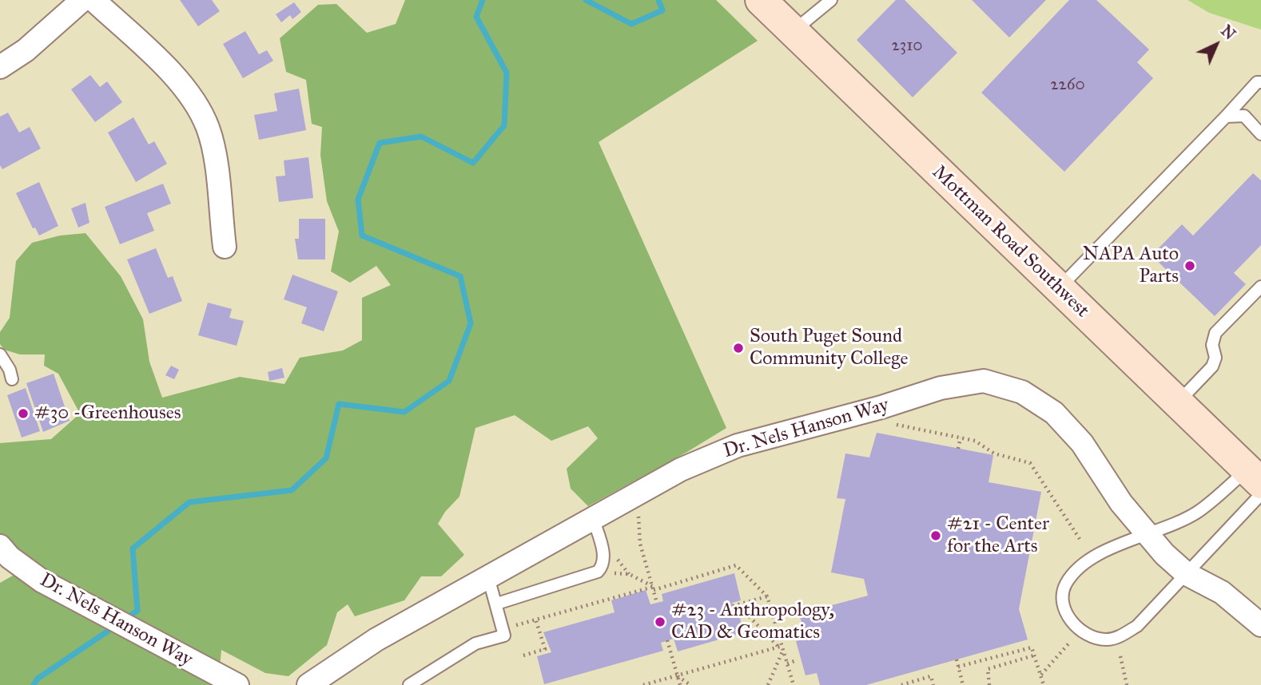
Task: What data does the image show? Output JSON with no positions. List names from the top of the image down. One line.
{"streets":{"street":["Mottman Road Southwest","Dr. Nels Hanson Way"]},"places":["NAPA Auto Parts","South Puget Sound Community College","#30 -Greenhouses","#21 - Center for the Arts","#23 - Anthropology, CAD & Geomatics"],"house_numbers":["2310","2260"],"north":"top right"}
